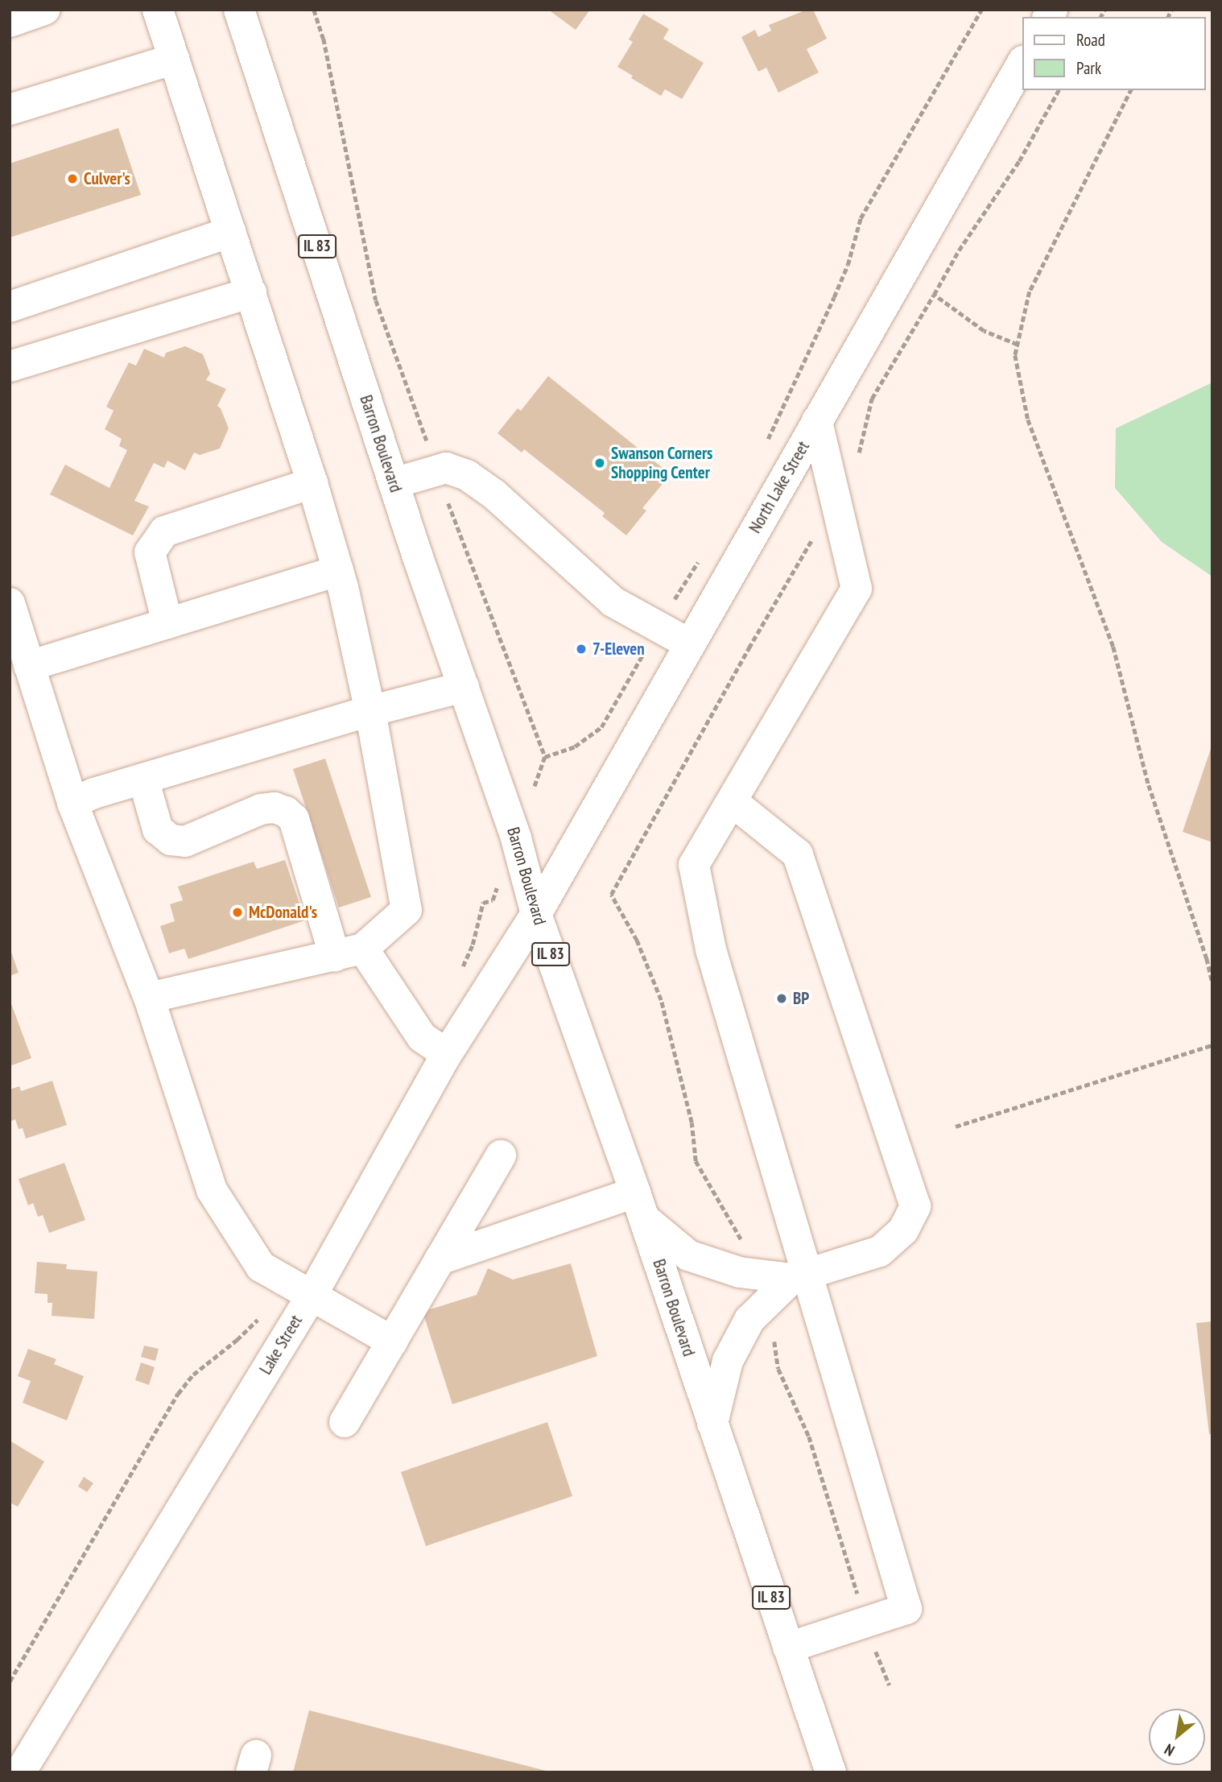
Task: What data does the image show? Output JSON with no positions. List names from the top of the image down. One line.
{"streets":{"street":["IL 83","Barron Boulevard","North Lake Street","Lake Street"]},"crossings":[["Barron Boulevard","North Lake Street"],["Barron Boulevard","Lake Street"],["North Lake Street","Lake Street"]],"places":["Culver's","Swanson Corners Shopping Center","7-Eleven","McDonald's","BP"],"legend":["Road","Park"],"north":"bottom left"}
